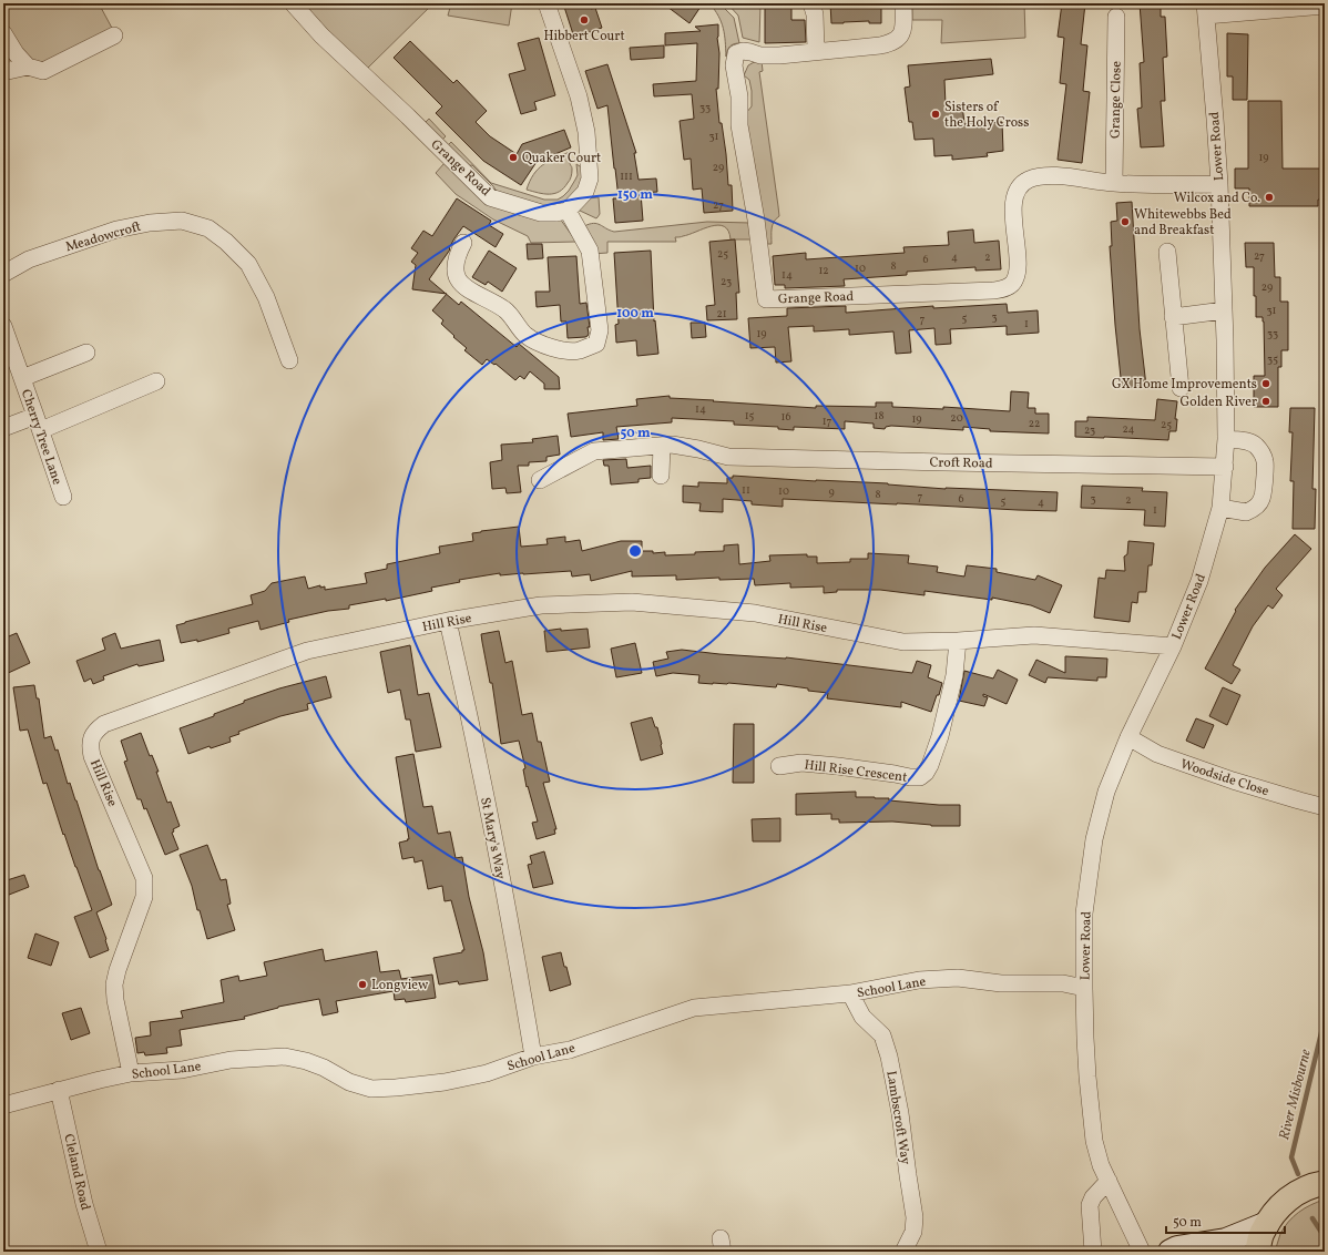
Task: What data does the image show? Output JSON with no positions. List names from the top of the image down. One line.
{"streets":{"street":["Grange Close","Lower Road","Grange Road","Meadowcroft","Cherry Tree Lane","Croft Road","Hill Rise","Hill Rise Crescent","Woodside Close","St Mary's Way","School Lane","Lambscroft Way","Cleland Road"]},"crossings":[["Grange Close","Grange Road"],["Lower Road","Grange Road"],["Lower Road","Croft Road"],["Lower Road","Hill Rise"],["Lower Road","Woodside Close"],["Lower Road","School Lane"],["Hill Rise","Hill Rise Crescent"],["Hill Rise","St Mary's Way"],["Hill Rise","School Lane"],["St Mary's Way","School Lane"],["School Lane","Lambscroft Way"],["School Lane","Cleland Road"]],"water":["River Misbourne"],"places":["Hibbert Court","Sisters of the Holy Cross","Quaker Court","Wilcox and Co.","Whitewebbs Bed and Breakfast","GX Home Improvements","Golden River","Longview"],"house_numbers":["33","31","19","29","111","27","25","27","4","2","6","8","10","12","14","23","29","31","21","3","5","7","1","19","33","35","14","15","18","16","20","19","17","22","25","24","23","11","10","9","8","7","6","3","2","5","4","1"],"scale_bar":"50 m","rings":["150 m","100 m","50 m"]}
